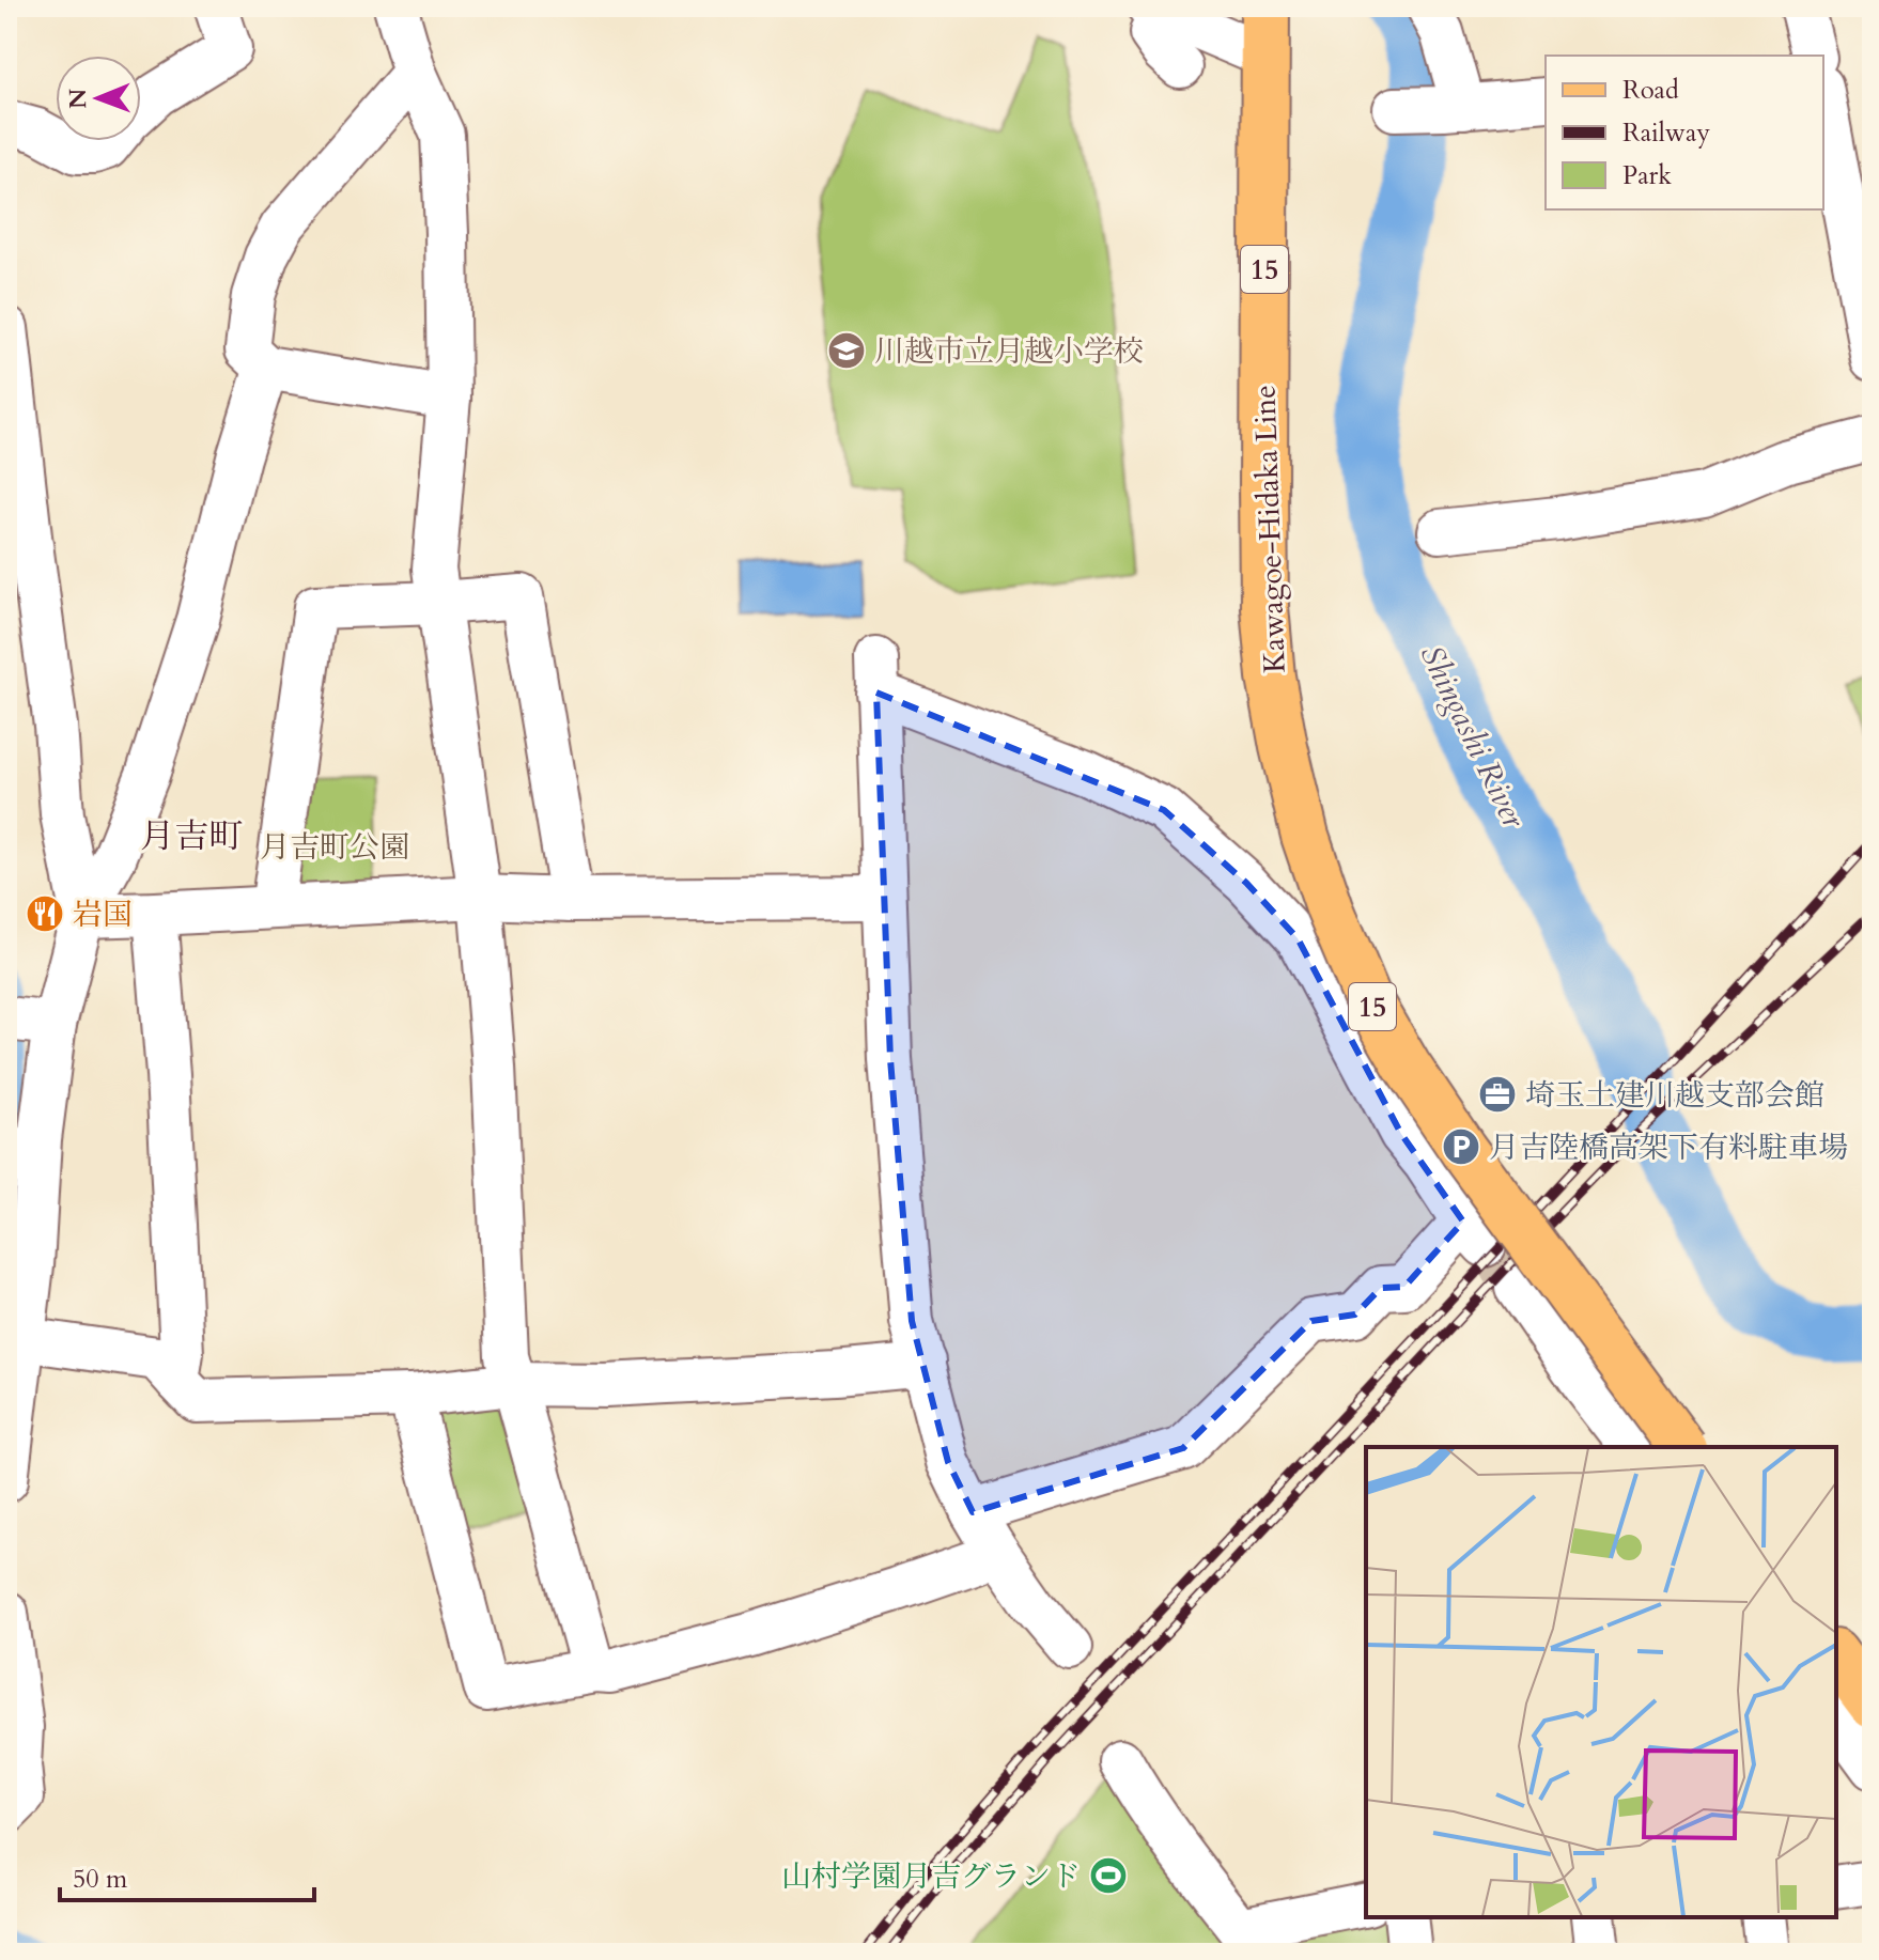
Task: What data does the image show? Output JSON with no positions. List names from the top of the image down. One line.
{"streets":{"main road":["15","Kawagoe-Hidaka Line"]},"districts":["月吉町"],"water":["Shingashi River"],"parks":["月吉町公園"],"places":{"school or university":["川越市立月越小学校"],"restaurant":["岩国"],"office":["埼玉土建川越支部会館"],"parking":["月吉陸橋高架下有料駐車場"],"sports":["山村学園月吉グランド"]},"legend":["Road","Railway","Park"],"scale_bar":"50 m","north":"left"}
